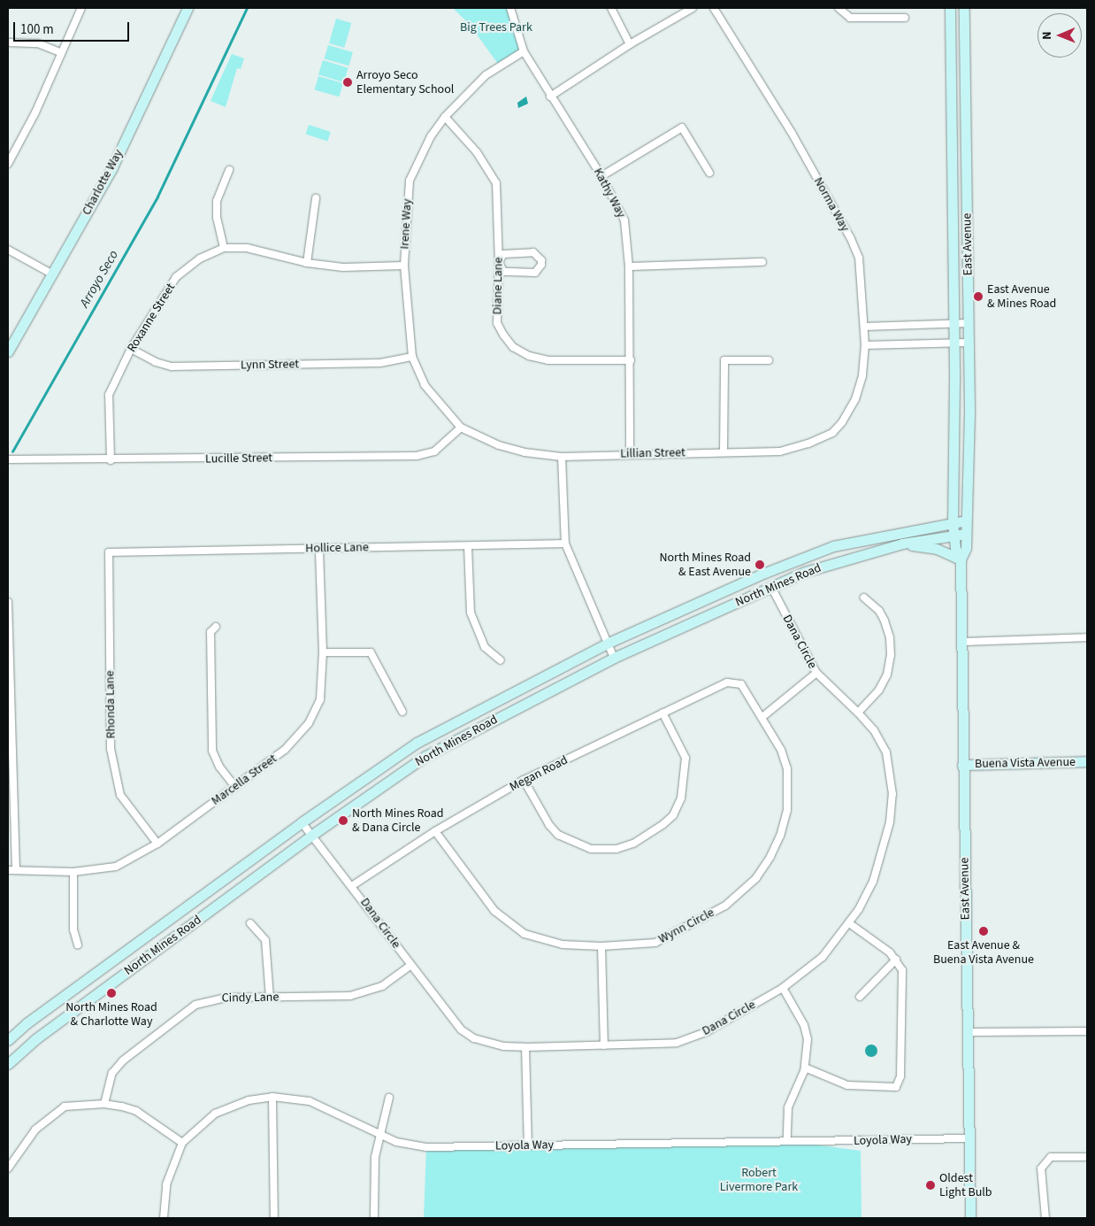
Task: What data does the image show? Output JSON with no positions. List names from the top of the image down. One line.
{"streets":{"main road":["Charlotte Way","East Avenue","North Mines Road","Buena Vista Avenue"],"street":["Kathy Way","Norma Way","Irene Way","Diane Lane","Roxanne Street","Lynn Street","Lillian Street","Lucille Street","Hollice Lane","Dana Circle","Rhonda Lane","Megan Road","Marcella Street","Wynn Circle","Cindy Lane","Loyola Way"]},"crossings":[["Kathy Way","Irene Way"],["Kathy Way","Diane Lane"],["Kathy Way","Lillian Street"],["Norma Way","Lillian Street"],["Irene Way","Diane Lane"],["Irene Way","Roxanne Street"],["Irene Way","Lynn Street"],["Irene Way","Lillian Street"],["Irene Way","Lucille Street"],["East Avenue","North Mines Road"],["East Avenue","Buena Vista Avenue"],["East Avenue","Loyola Way"],["Roxanne Street","Lynn Street"],["Roxanne Street","Lucille Street"],["Lillian Street","Lucille Street"],["Hollice Lane","Rhonda Lane"],["Hollice Lane","Marcella Street"],["North Mines Road","Dana Circle"],["Dana Circle","Megan Road"],["Dana Circle","Cindy Lane"],["Rhonda Lane","Marcella Street"],["Megan Road","Wynn Circle"]],"water":["Arroyo Seco"],"parks":["Big Trees Park","Robert Livermore Park"],"places":["Arroyo Seco Elementary School","East Avenue & Mines Road","North Mines Road & East Avenue","North Mines Road & Dana Circle","East Avenue & Buena Vista Avenue","North Mines Road & Charlotte Way","Oldest Light Bulb"],"scale_bar":"100 m","north":"left"}
